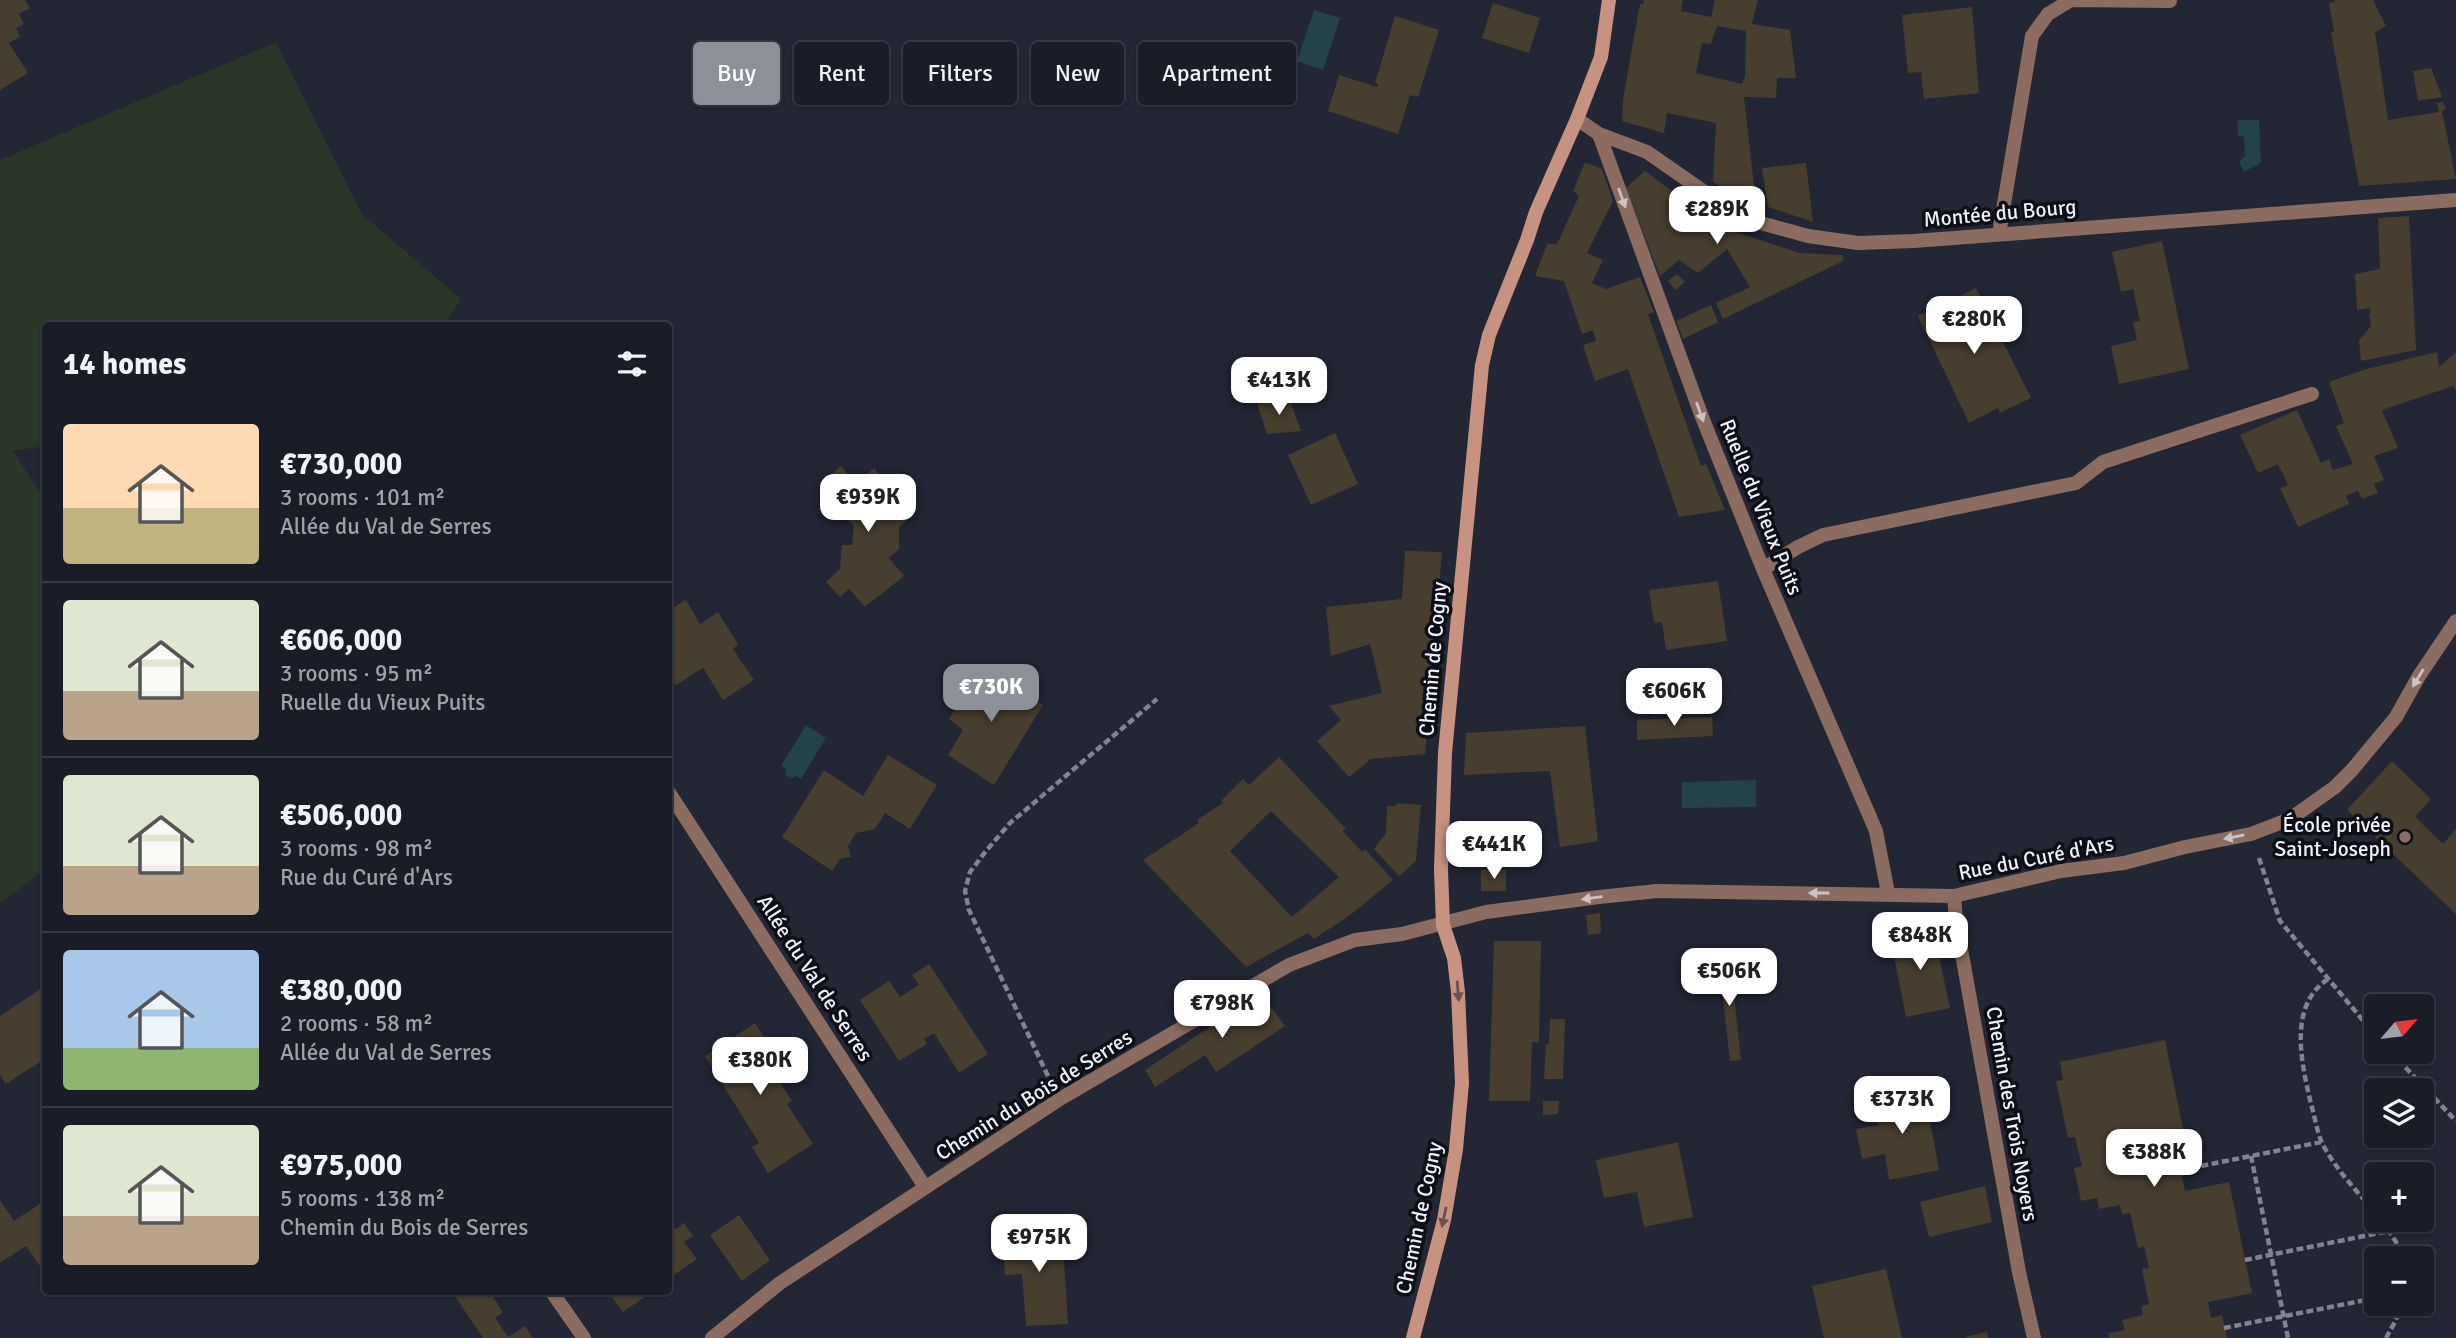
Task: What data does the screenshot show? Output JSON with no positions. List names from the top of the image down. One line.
{"streets":{"street":["Montée du Bourg","Ruelle du Vieux Puits","Chemin de Cogny","Rue du Curé d'Ars","Allée du Val de Serres","Chemin du Bois de Serres","Chemin des Trois Noyers"]},"crossings":[["Montée du Bourg","Ruelle du Vieux Puits"],["Montée du Bourg","Chemin de Cogny"],["Ruelle du Vieux Puits","Rue du Curé d'Ars"],["Chemin de Cogny","Rue du Curé d'Ars"],["Chemin de Cogny","Chemin du Bois de Serres"],["Rue du Curé d'Ars","Chemin du Bois de Serres"],["Rue du Curé d'Ars","Chemin des Trois Noyers"],["Allée du Val de Serres","Chemin du Bois de Serres"]],"one_way":["Ruelle du Vieux Puits","Rue du Curé d'Ars"],"places":["École privée Saint-Joseph"],"north":"top right","page":{"chip":["Buy","Rent","Filters","New","Apartment"],"price":["€289K","€280K","€413K","€939K","€730K","€606K","€441K","€848K","€506K","€798K","€380K","€373K","€388K","€975K"],"heading":"14 homes","list":[{"name":"€730,000","note":"3 rooms · 101 m² · Allée du Val de Serres"},{"name":"€606,000","note":"3 rooms · 95 m² · Ruelle du Vieux Puits"},{"name":"€506,000","note":"3 rooms · 98 m² · Rue du Curé d'Ars"},{"name":"€380,000","note":"2 rooms · 58 m² · Allée du Val de Serres"},{"name":"€975,000","note":"5 rooms · 138 m² · Chemin du Bois de Serres"}],"map_buttons":["+","−"]}}
